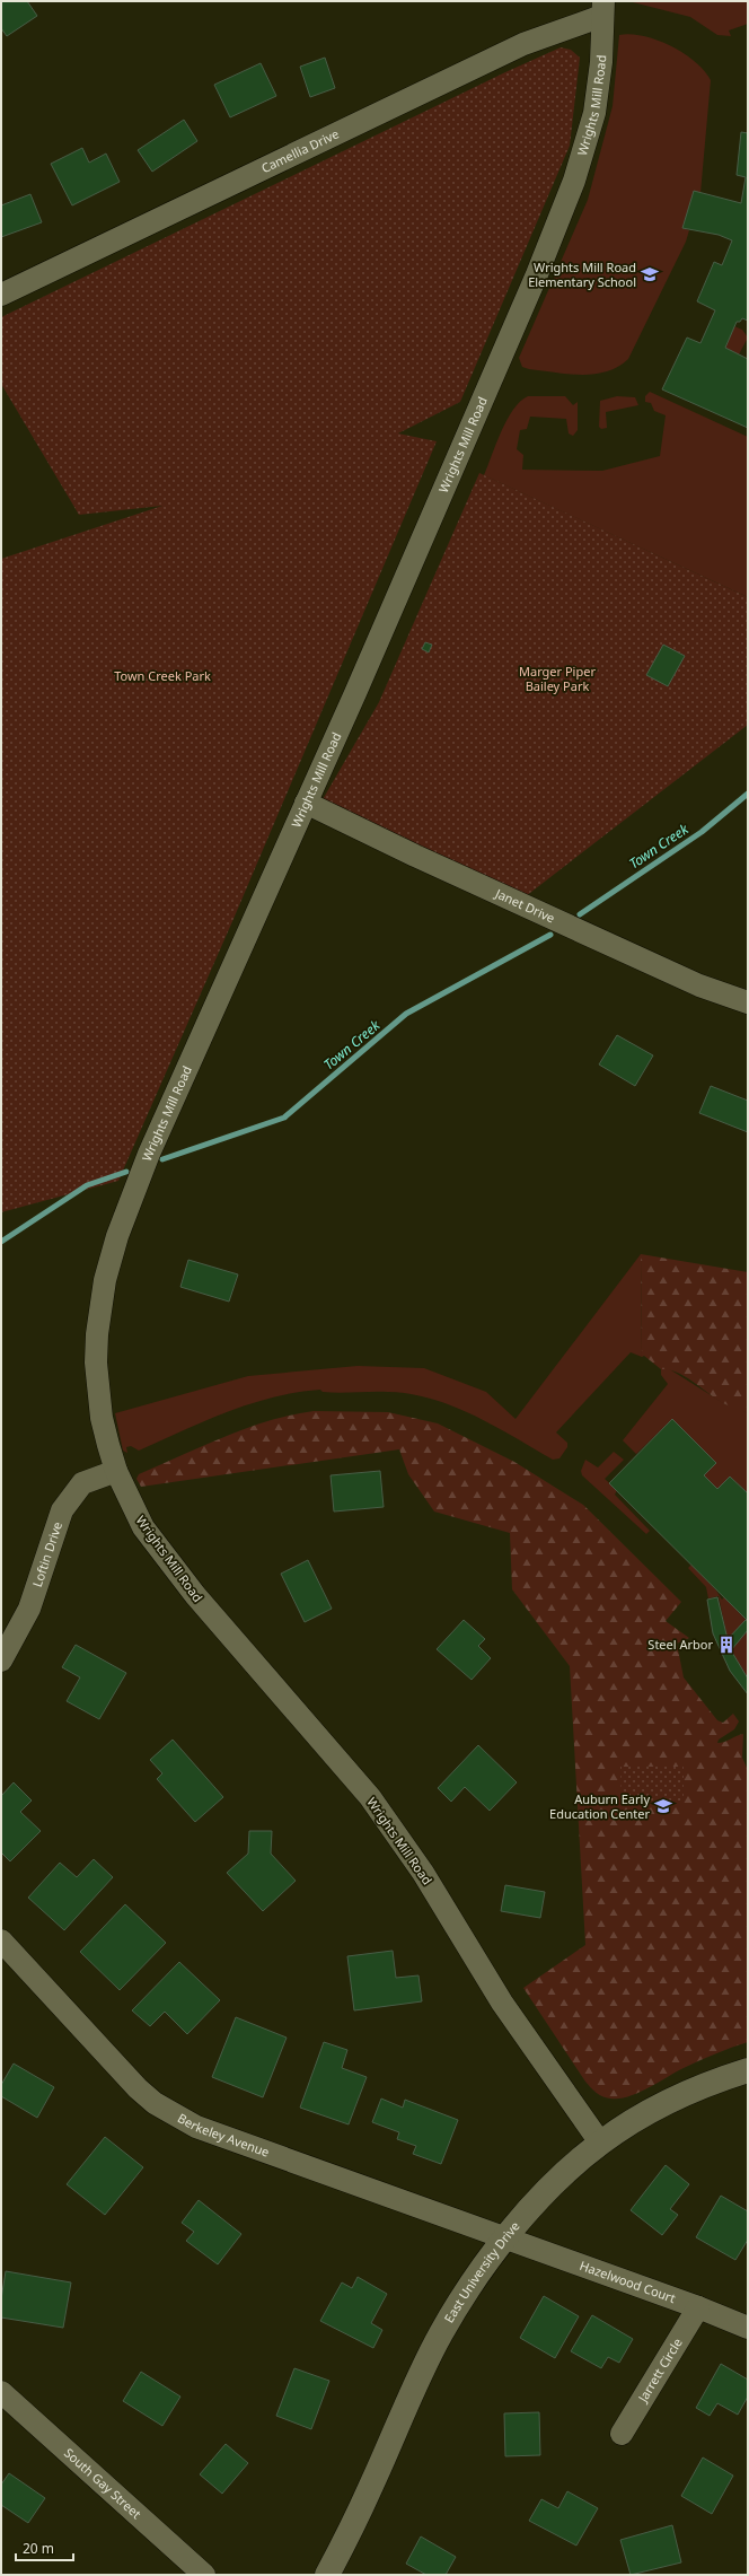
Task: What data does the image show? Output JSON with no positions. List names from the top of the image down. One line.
{"streets":{"main road":["East University Drive"],"street":["Wrights Mill Road","Camellia Drive","Janet Drive","Loftin Drive","Berkeley Avenue","Hazelwood Court","Jarrett Circle","South Gay Street"]},"crossings":[["Wrights Mill Road","Camellia Drive"],["Wrights Mill Road","Janet Drive"],["Wrights Mill Road","Loftin Drive"],["Wrights Mill Road","East University Drive"],["Berkeley Avenue","East University Drive"],["Berkeley Avenue","Hazelwood Court"],["East University Drive","Hazelwood Court"],["Hazelwood Court","Jarrett Circle"]],"water":["Town Creek"],"parks":["Marger Piper Bailey Park","Town Creek Park"],"places":{"school or university":["Wrights Mill Road Elementary School","Auburn Early Education Center"],"building":["Steel Arbor"]},"scale_bar":"20 m"}
